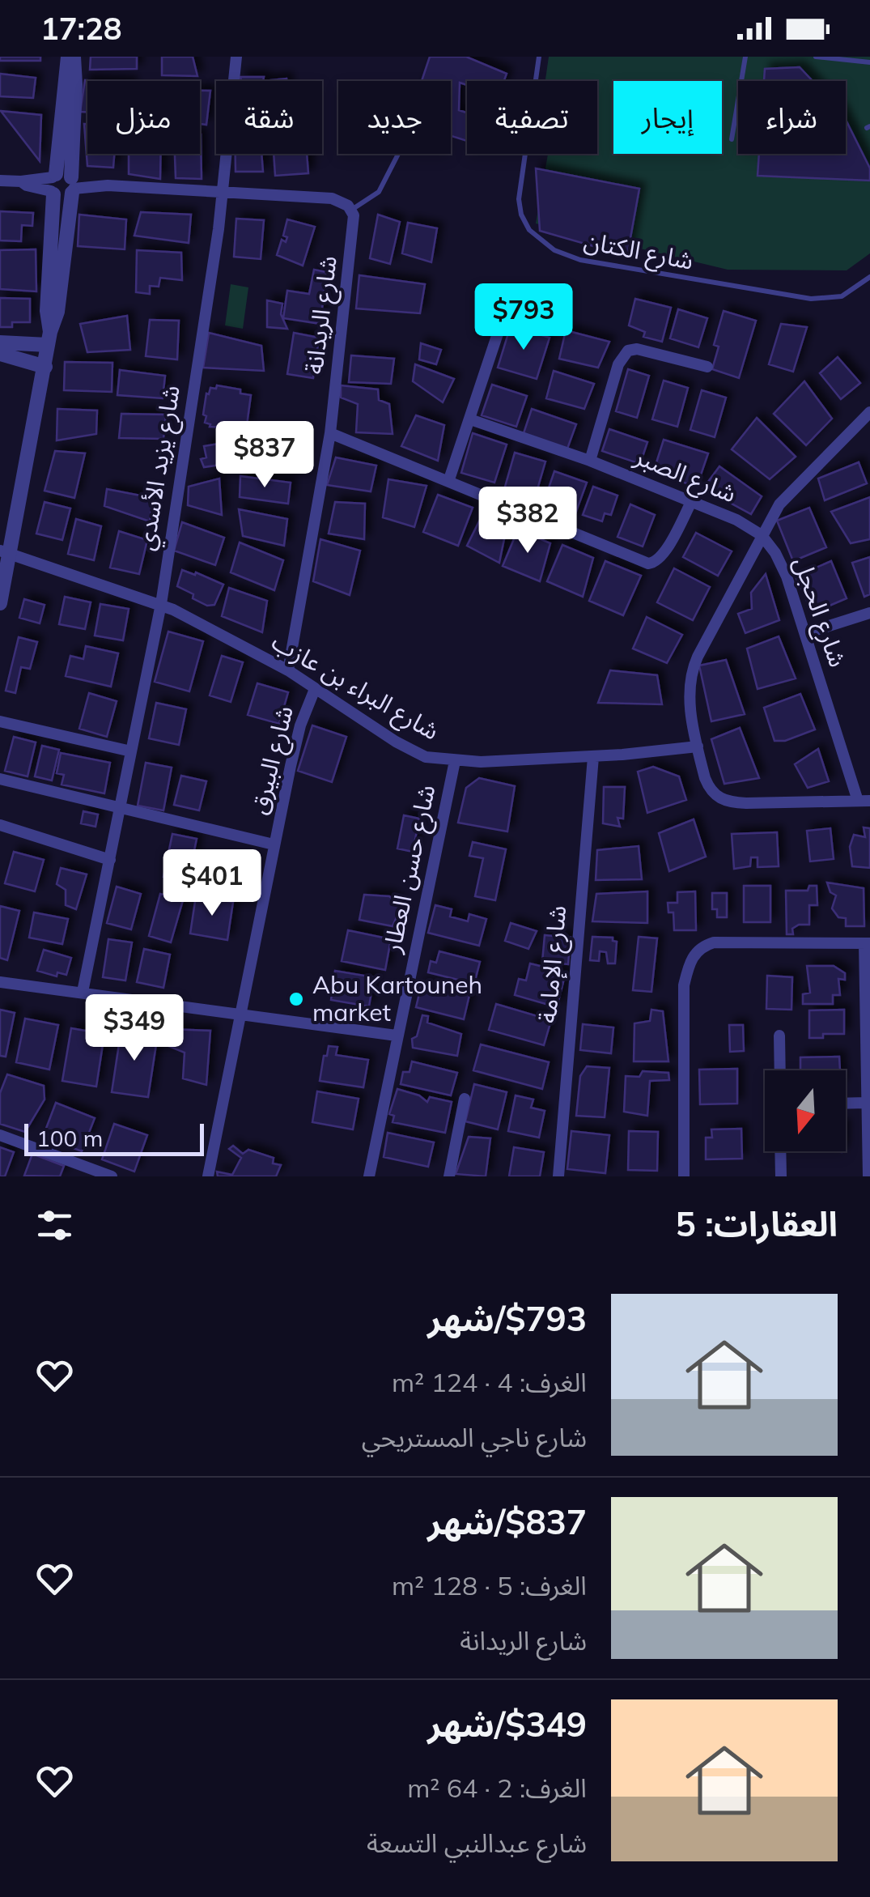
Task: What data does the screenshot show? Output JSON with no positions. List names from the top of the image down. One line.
{"streets":{"street":["شارع الريدانة","شارع يزيد الأسدي","شارع الصبر","شارع الحجل","شارع البراء بن عازب","شارع البيرق","شارع حسن العطار","شارع الإمامة"],"lane":["شارع الكتان"]},"crossings":[["شارع الريدانة","شارع البراء بن عازب"],["شارع يزيد الأسدي","شارع البراء بن عازب"],["شارع الصبر","شارع الحجل"],["شارع البراء بن عازب","شارع البيرق"],["شارع البراء بن عازب","شارع حسن العطار"],["شارع البراء بن عازب","شارع الإمامة"]],"places":["Abu Kartouneh market"],"scale_bar":"100 m","north":"bottom","page":{"status":"17:28","chip":["شراء","إيجار","تصفية","جديد","شقة","منزل"],"price":["$793","$837","$382","$401","$349"],"scale":"100 m","heading":"العقارات: 5","list":[{"name":"$793/شهر","note":"الغرف: 4 · 124 m² · شارع ناجي المستريحي"},{"name":"$837/شهر","note":"الغرف: 5 · 128 m² · شارع الريدانة"},{"name":"$349/شهر","note":"الغرف: 2 · 64 m² · شارع عبدالنبي التسعة"}]}}
